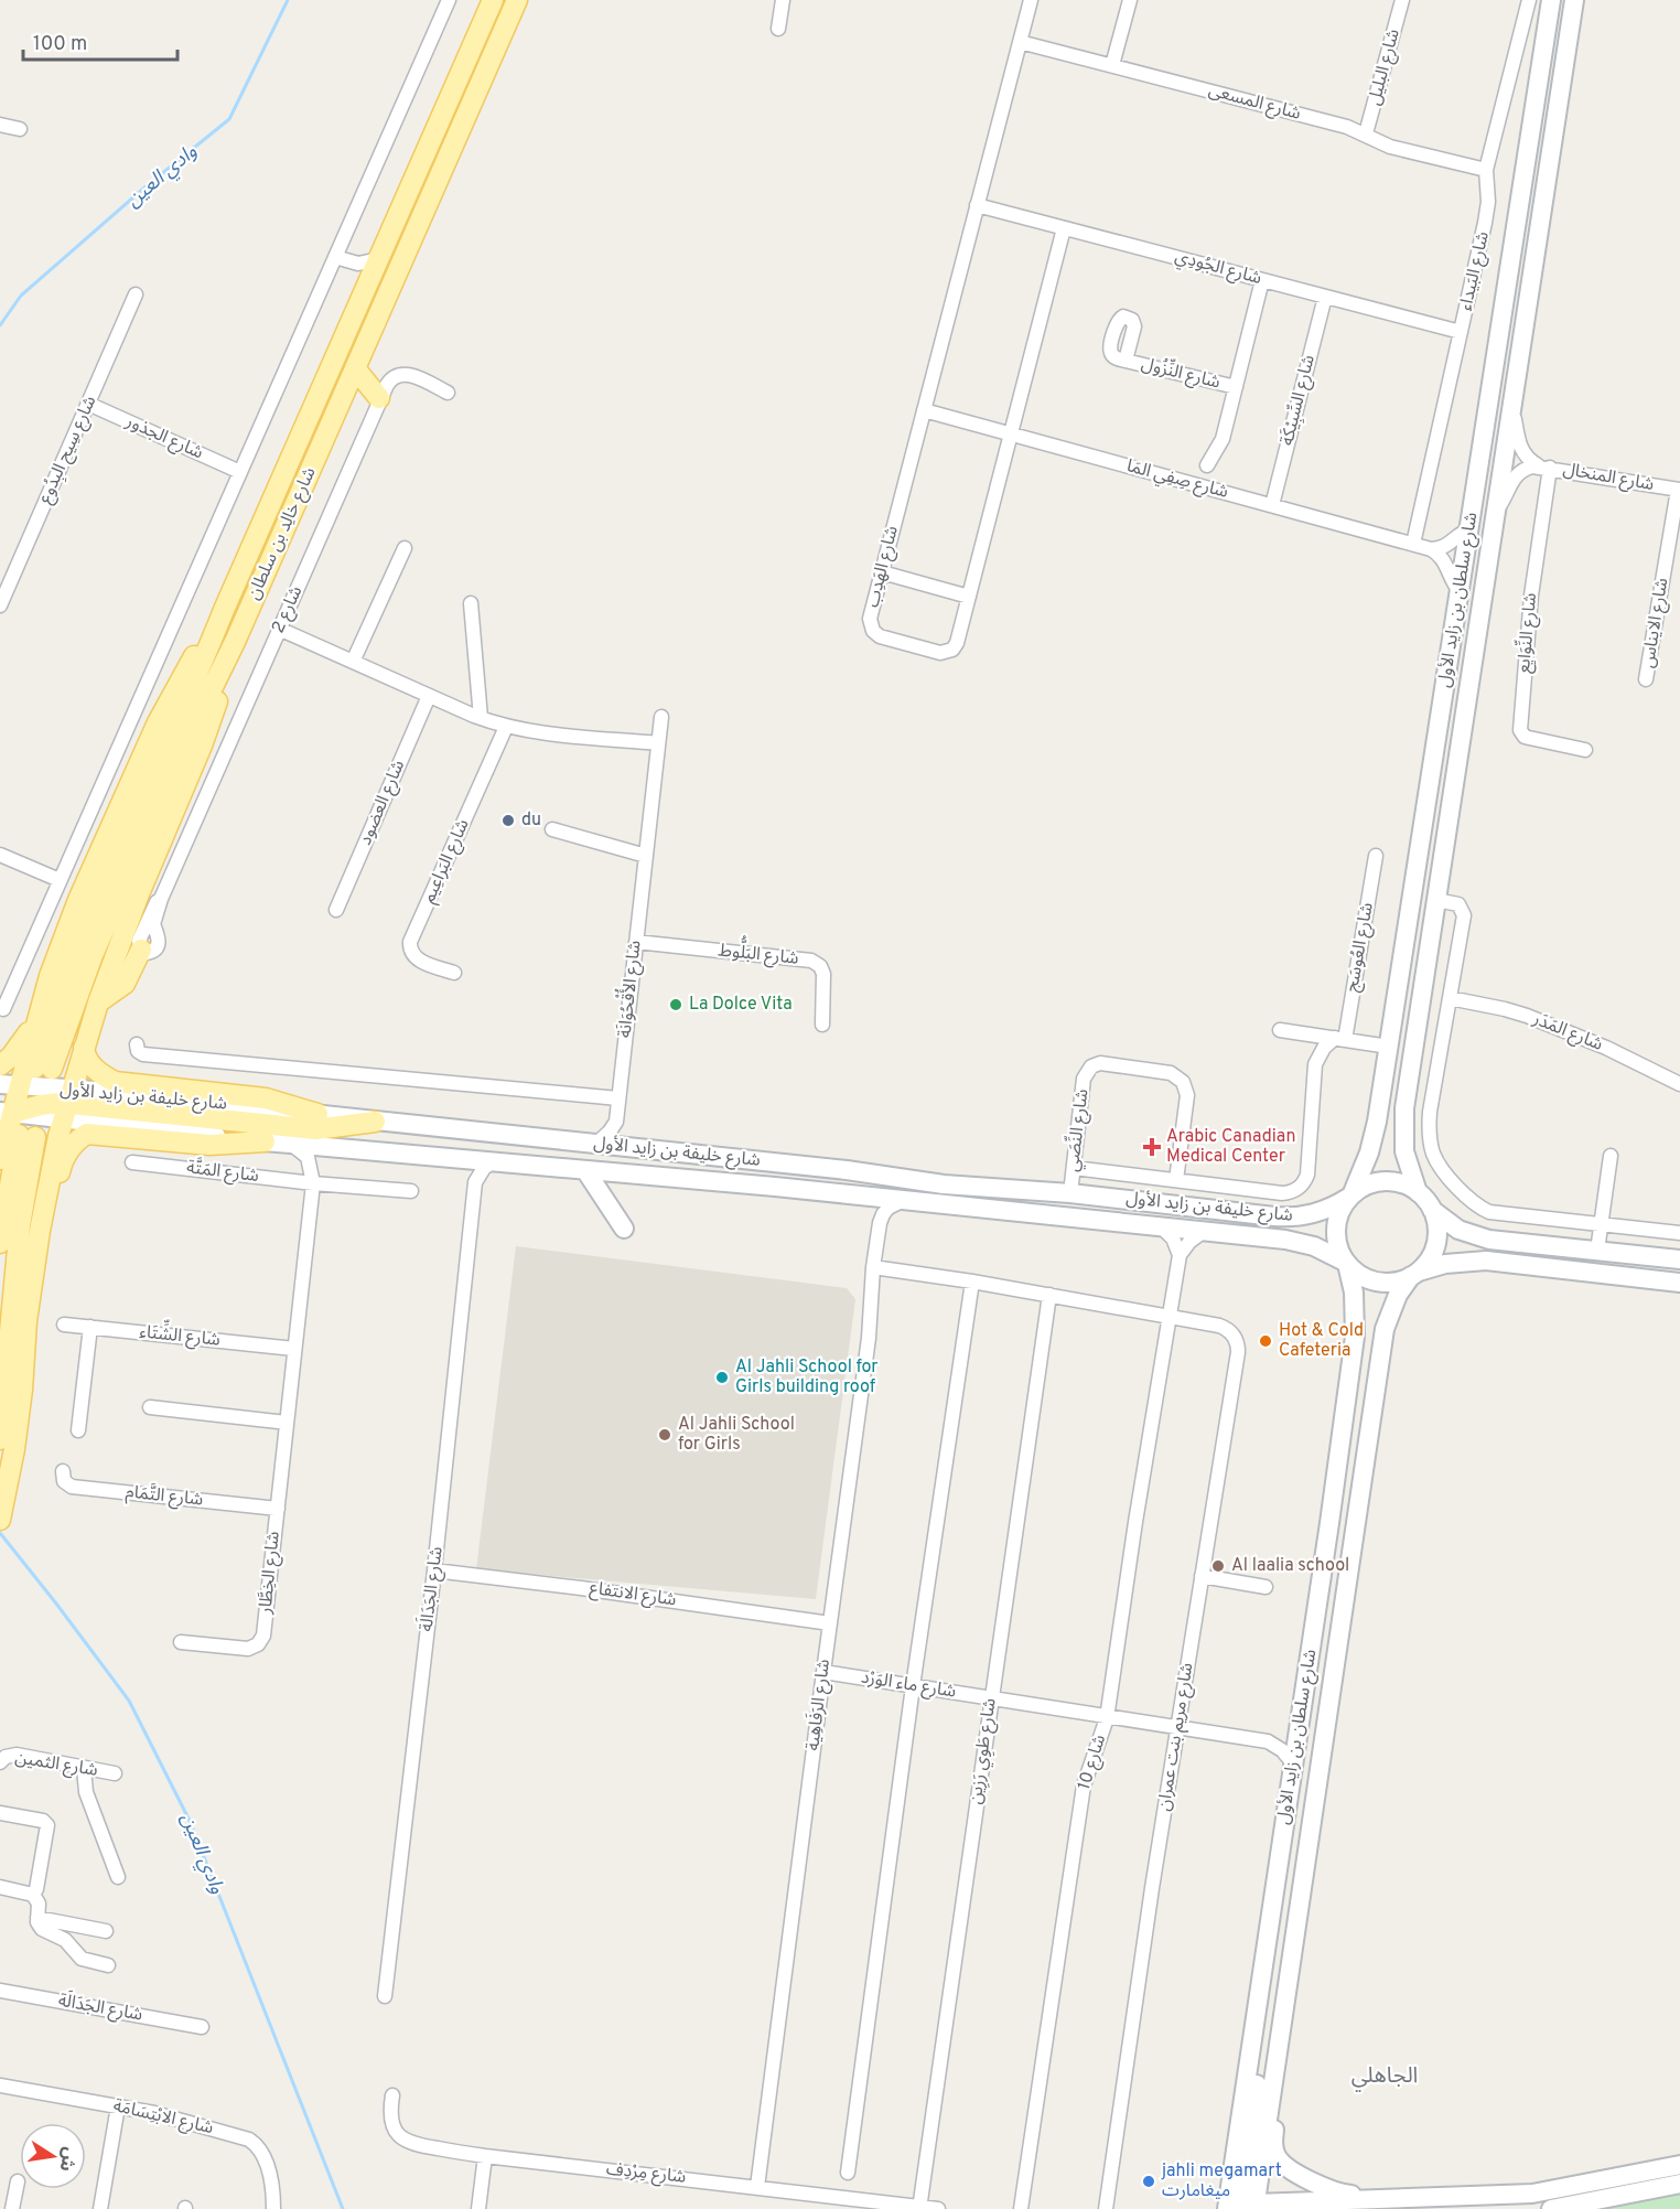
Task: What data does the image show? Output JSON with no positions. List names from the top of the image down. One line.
{"streets":{"main road":["شارع خالِد بن سلطان","شارع سلطان بن زايد الأول","شارع خليفة بن زايد الأول"],"street":["شارع البليل","شارع المسعى","شارع الجُودِي","شارع البَيداء","شارع النِّزُول","شارع السِّبِيْكَة","شارع الجذور","شارع سِيح البِدُوع","شارع المنخال","شارع صِفِي المَا","شارع الهَدِب","شارع 2","شارع الايناس","شارع النِّوَايِع","شارع العضود","شارع البَراعِيم","شارع العُوسَج","شارع البَلُّوط","شارع الأُقْحُوَانَة","شارع المَدَر","شارع النِّصَي","شارع المَتَّة","شارع الشِّتَاء","شارع التَّمَام","شارع الخِطَّار","شارع الجَدَالَة","شارع الانتفاع","شارع ماء الوَرْد","شارع الرَفَاهِية","شارع مريم بنت عمران","شارع طَوِي رَزِين","شارع 10","شارع الثمين","شارع الابْتِسَامَة","شارع مِرْدِف"]},"crossings":[["شارع البليل","شارع المسعى"],["شارع المسعى","شارع البَيداء"],["شارع المسعى","شارع الهَدِب"],["شارع الجُودِي","شارع البَيداء"],["شارع الجُودِي","شارع النِّزُول"],["شارع الجُودِي","شارع السِّبِيْكَة"],["شارع الجُودِي","شارع الهَدِب"],["شارع البَيداء","شارع صِفِي المَا"],["شارع السِّبِيْكَة","شارع صِفِي المَا"],["شارع الجذور","شارع سِيح البِدُوع"],["شارع المنخال","شارع سلطان بن زايد الأول"],["شارع المنخال","شارع الايناس"],["شارع المنخال","شارع النِّوَايِع"],["شارع صِفِي المَا","شارع الهَدِب"],["شارع سلطان بن زايد الأول","شارع خليفة بن زايد الأول"],["شارع العُوسَج","شارع النِّصَي"],["شارع البَلُّوط","شارع الأُقْحُوَانَة"],["شارع خليفة بن زايد الأول","شارع النِّصَي"],["شارع خليفة بن زايد الأول","شارع الخِطَّار"],["شارع المَتَّة","شارع الخِطَّار"],["شارع الشِّتَاء","شارع الخِطَّار"],["شارع التَّمَام","شارع الخِطَّار"],["شارع الجَدَالَة","شارع الانتفاع"],["شارع الانتفاع","شارع الرَفَاهِية"],["شارع ماء الوَرْد","شارع الرَفَاهِية"],["شارع ماء الوَرْد","شارع مريم بنت عمران"],["شارع ماء الوَرْد","شارع طَوِي رَزِين"],["شارع ماء الوَرْد","شارع 10"],["شارع الرَفَاهِية","شارع مريم بنت عمران"],["شارع الرَفَاهِية","شارع مِرْدِف"],["شارع مريم بنت عمران","شارع طَوِي رَزِين"],["شارع مريم بنت عمران","شارع 10"],["شارع طَوِي رَزِين","شارع مِرْدِف"]],"districts":["الجاهلي"],"water":["وادي العين"],"places":{"other":["du","La Dolce Vita","Hot & Cold Cafeteria","Al Jahli School for Girls building roof","Al Jahli School for Girls","Al laalia school","jahli megamart ميغامارت"],"health":["Arabic Canadian Medical Center"]},"scale_bar":"100 m","north":"right"}
